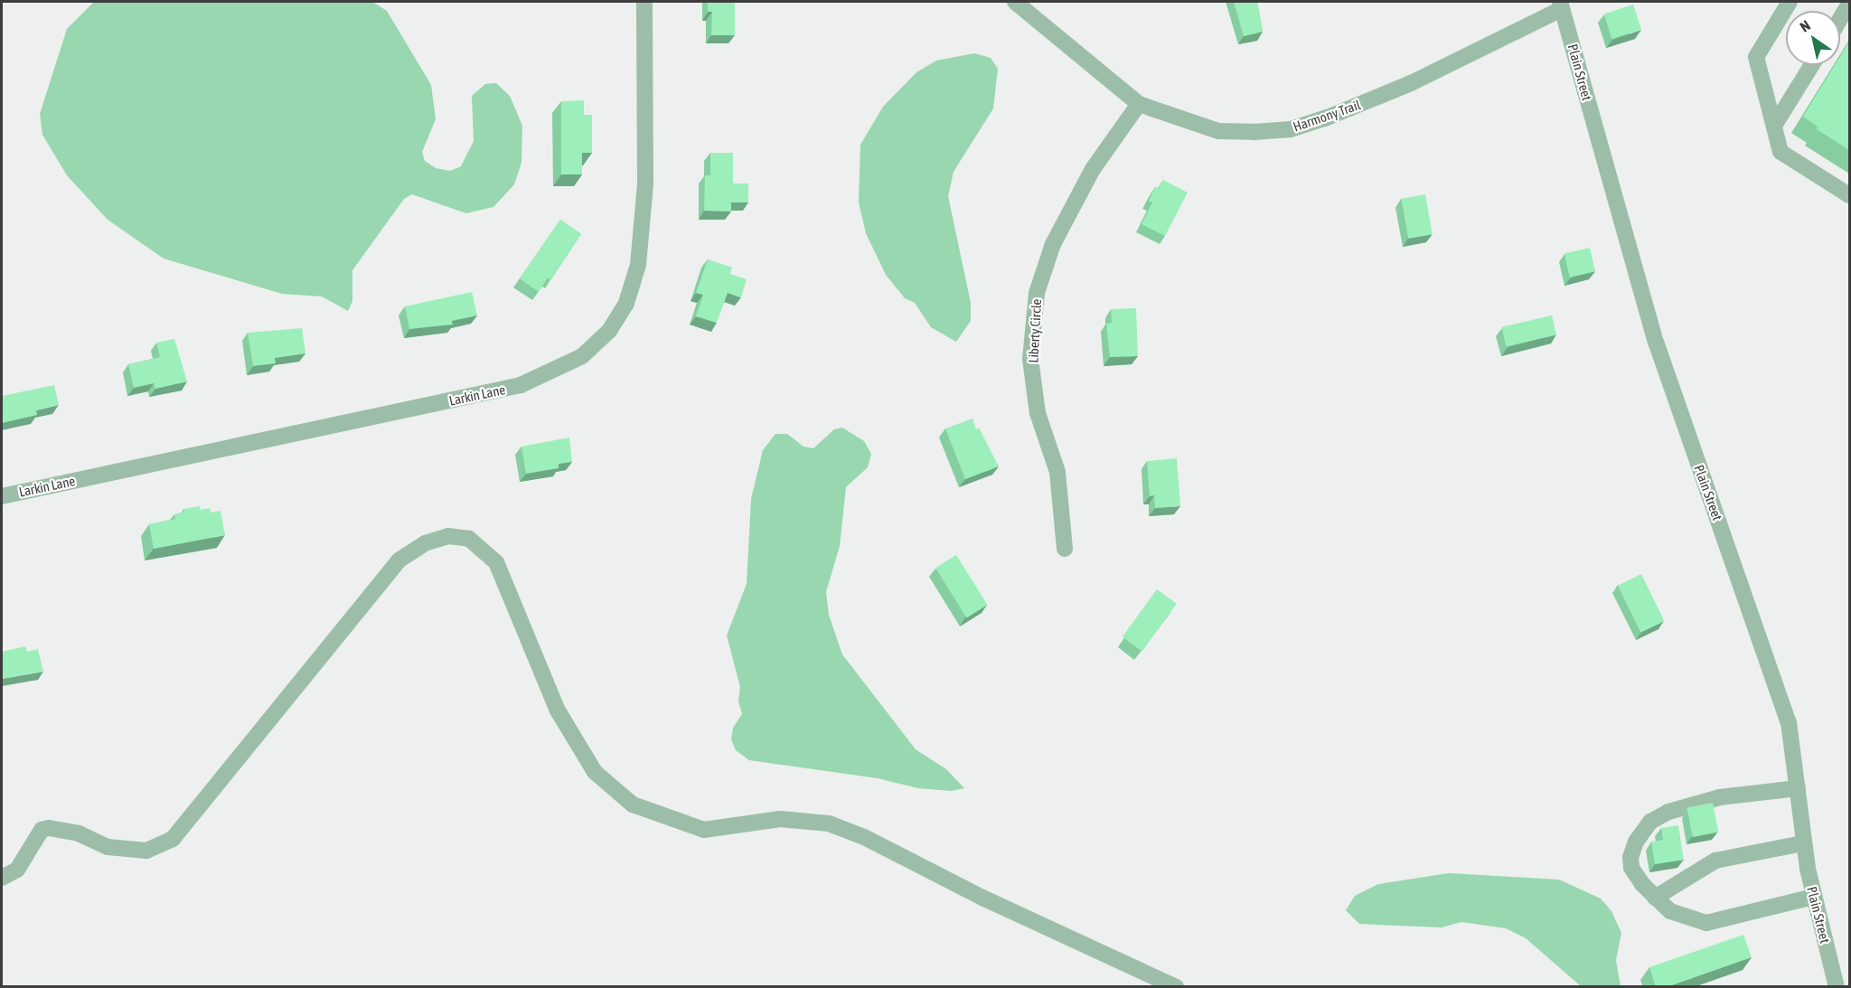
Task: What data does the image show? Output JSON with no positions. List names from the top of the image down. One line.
{"streets":{"street":["Plain Street","Harmony Trail","Liberty Circle","Larkin Lane"]},"crossings":[["Plain Street","Harmony Trail"],["Harmony Trail","Liberty Circle"]],"north":"top left"}
